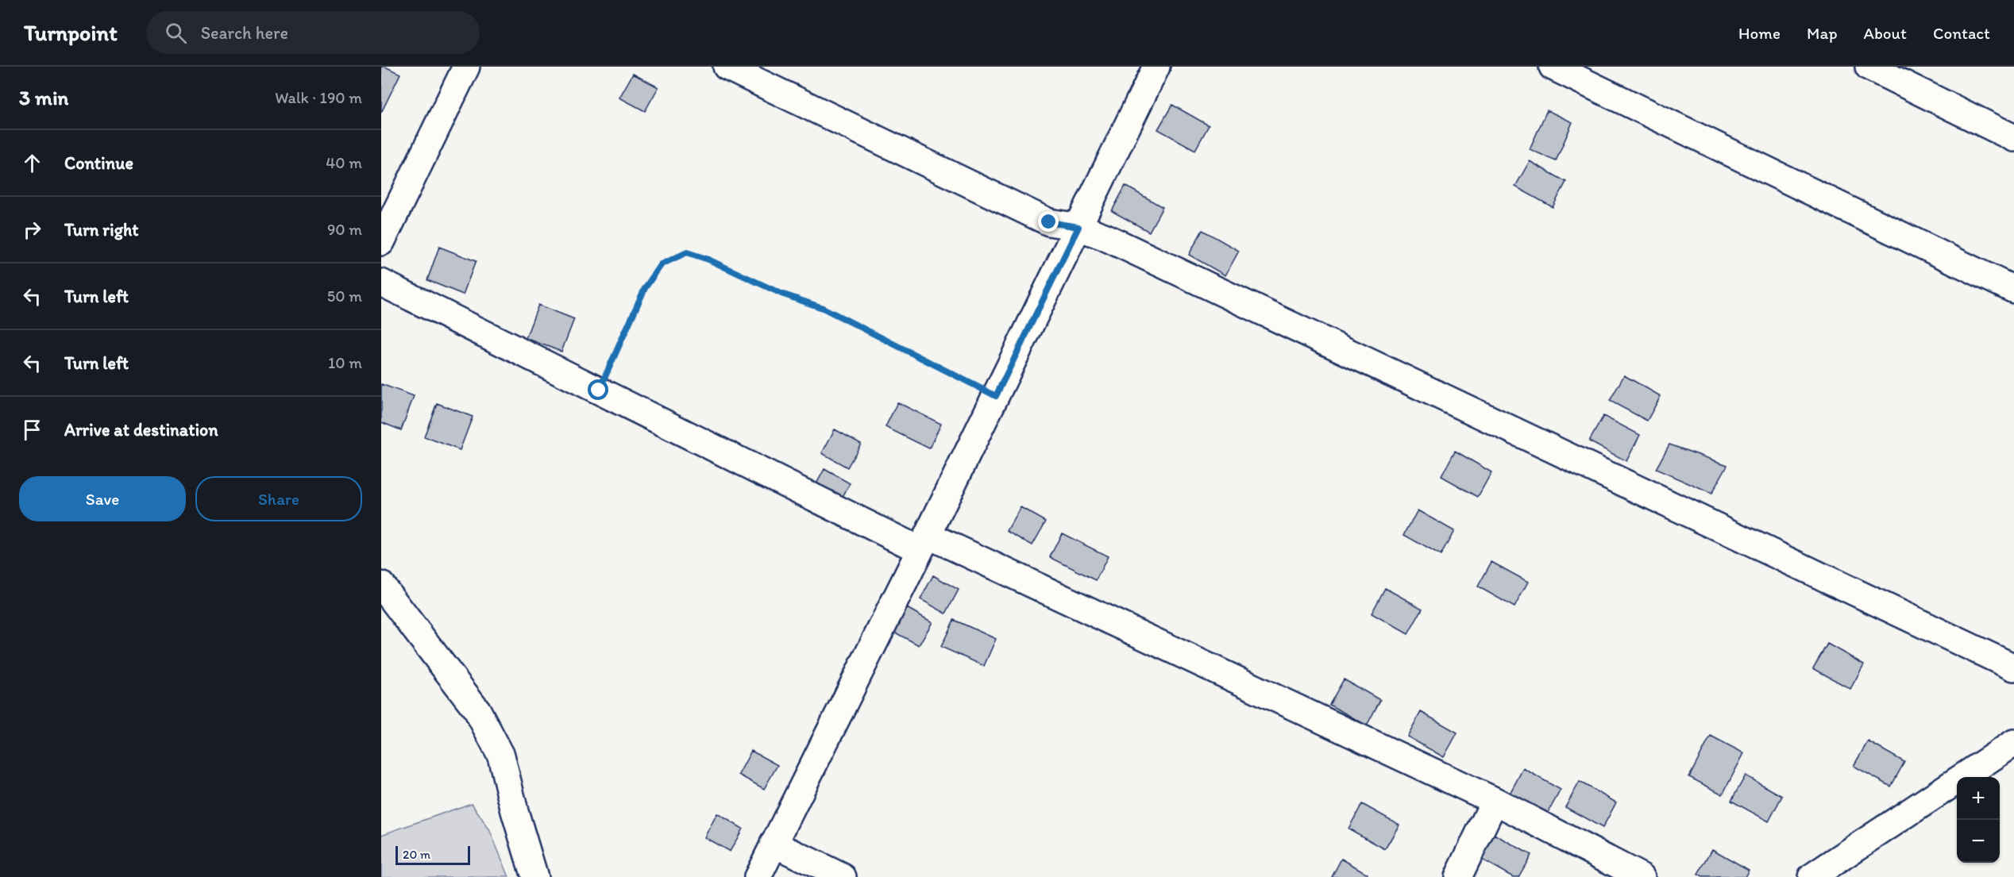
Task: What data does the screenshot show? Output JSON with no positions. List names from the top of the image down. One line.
{"scale_bar":"20 m","page":{"header":"Turnpoint","search":"Search here","nav":["Home","Map","About","Contact"],"heading":["3 min","Walk · 190 m"],"list":[["Continue","40 m"],["Turn right","90 m"],["Turn left","50 m"],["Turn left","10 m"],"Arrive at destination"],"buttons":["Save","Share"],"map_buttons":["+","−"],"scale":"20 m"}}
